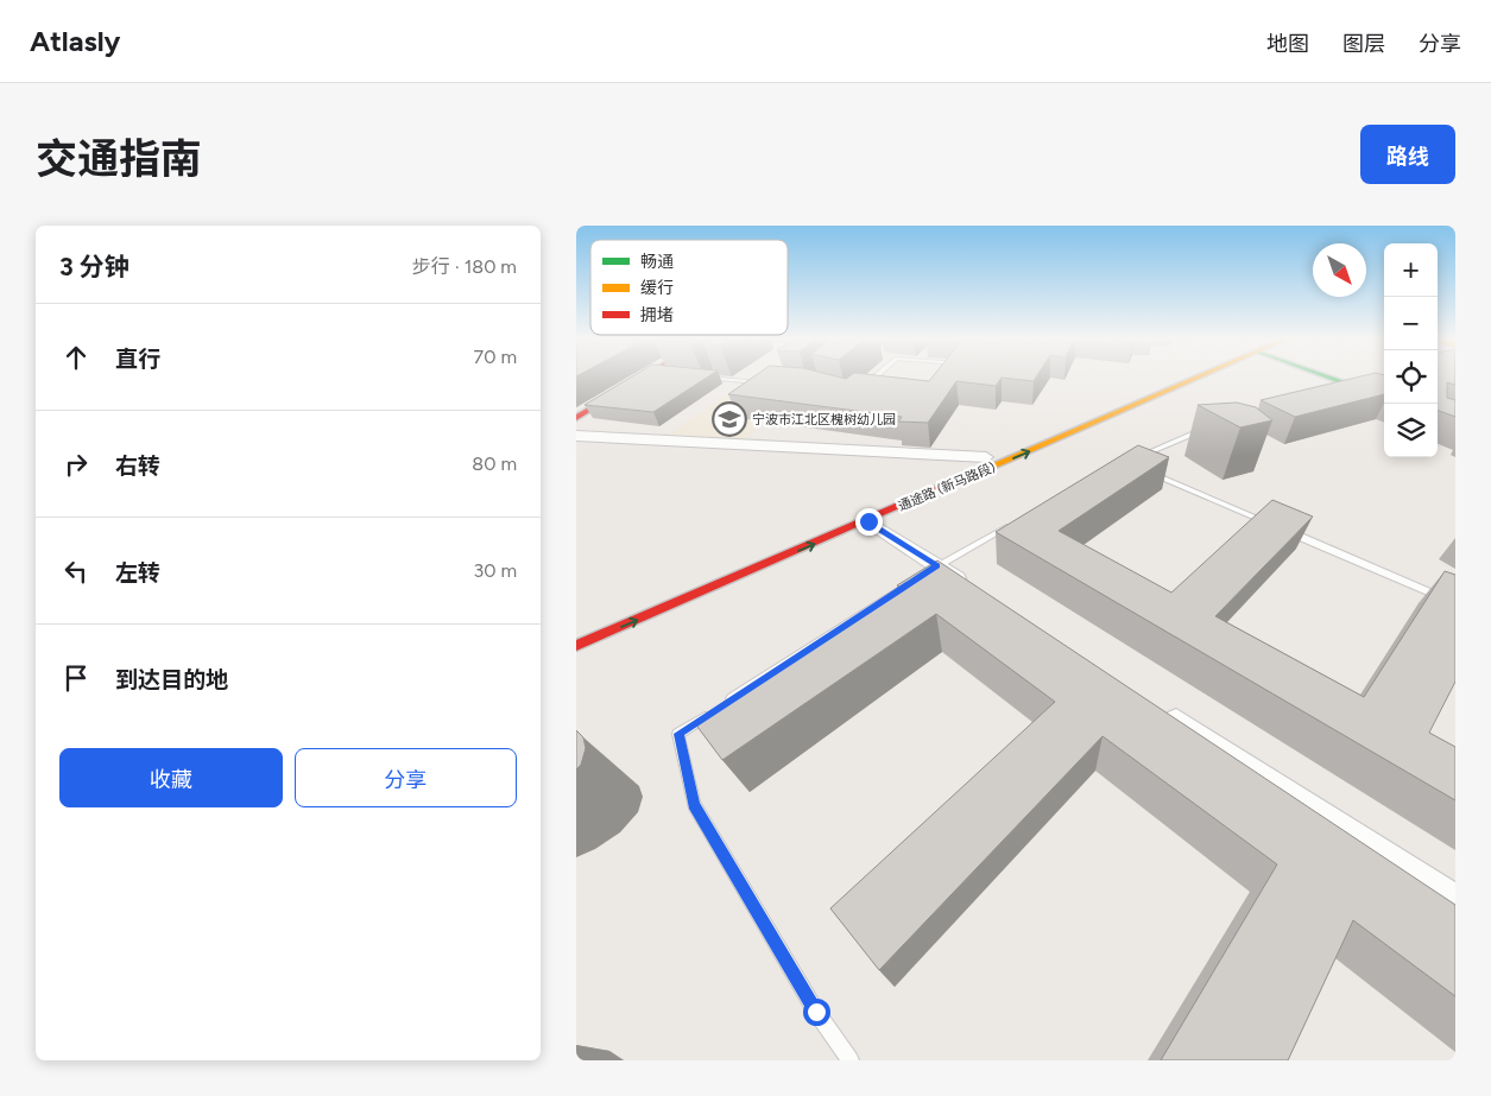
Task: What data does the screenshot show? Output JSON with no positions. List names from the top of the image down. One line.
{"streets":{"main road":["通途路 (新马路段)"]},"places":{"school or university":["宁波市江北区槐树幼儿园"]},"legend":["畅通","缓行","拥堵"],"north":"bottom right","page":{"header":"Atlasly","nav":["地图","图层","分享"],"title":"交通指南","buttons":["路线",["收藏","分享"]],"heading":["3 分钟","步行 · 180 m"],"map_buttons":["+","−"],"list":[["直行","70 m"],["右转","80 m"],["左转","30 m"],"到达目的地"]}}
